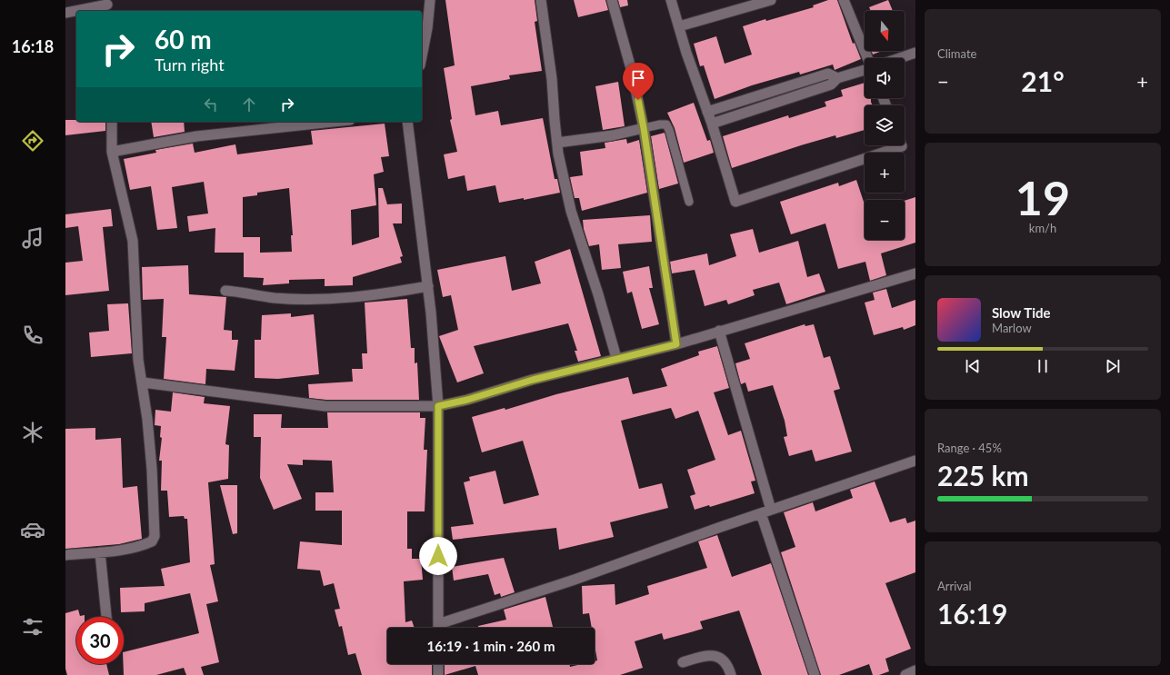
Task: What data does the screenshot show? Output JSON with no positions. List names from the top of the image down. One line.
{"north":"bottom","page":{"tabs":"16:18","tile":["Climate",["19","km/h"],["Range · 45%","225 km"],["Arrival","16:19"]],"map_buttons":["+","−"],"turn":["60 m","Turn right"],"heat":["−","21°","+"],"song":["Slow Tide","Marlow"],"limit":"30","trip":"16:19 · 1 min · 260 m"}}
